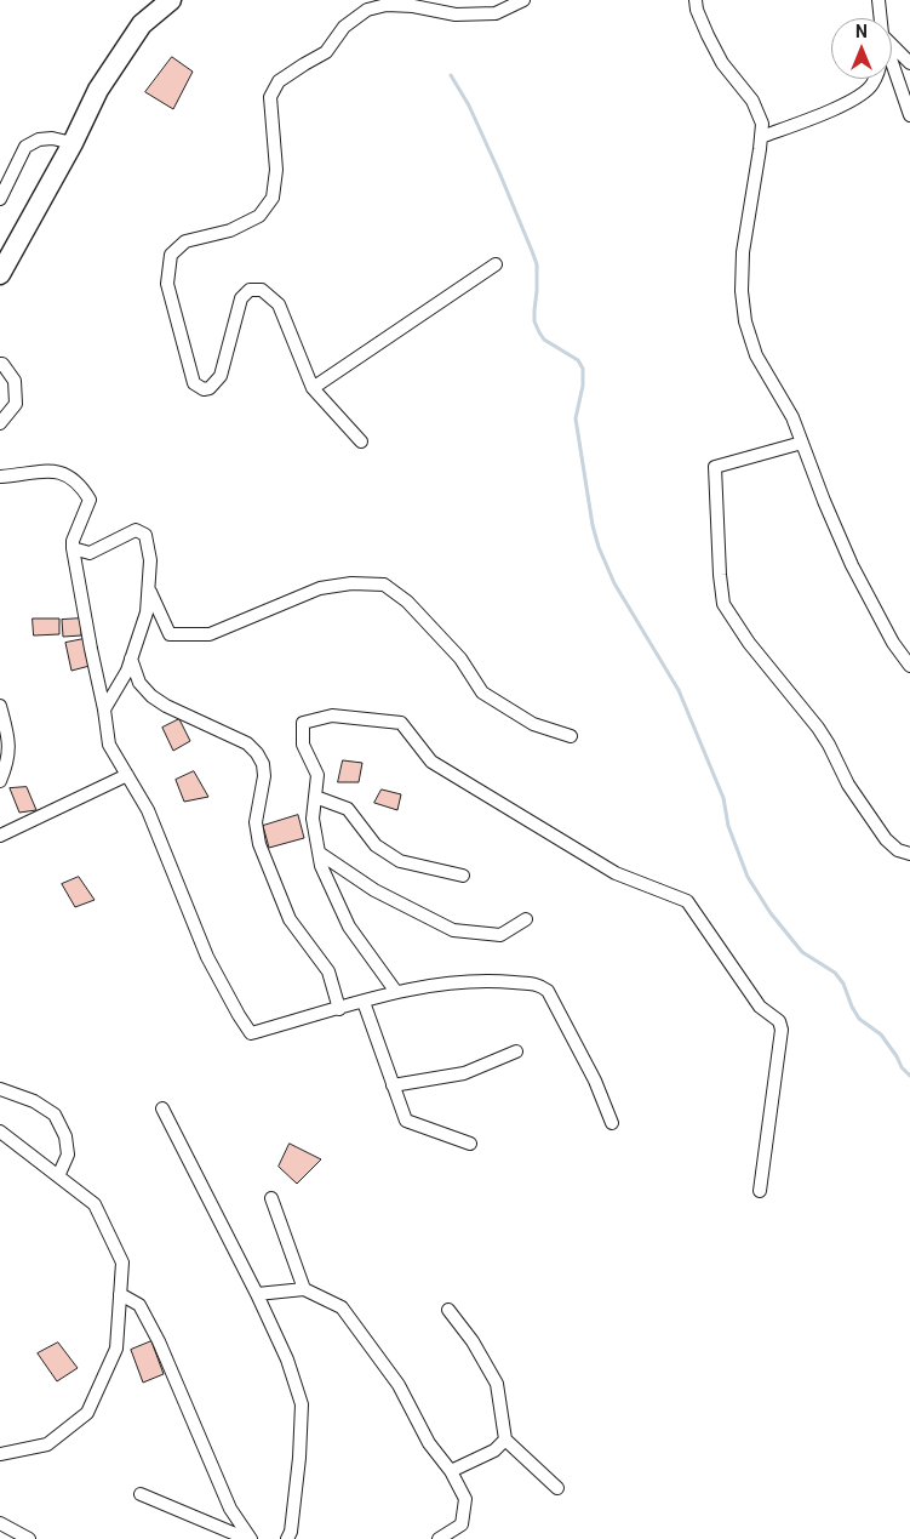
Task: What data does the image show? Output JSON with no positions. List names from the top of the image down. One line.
{"north":"top"}
